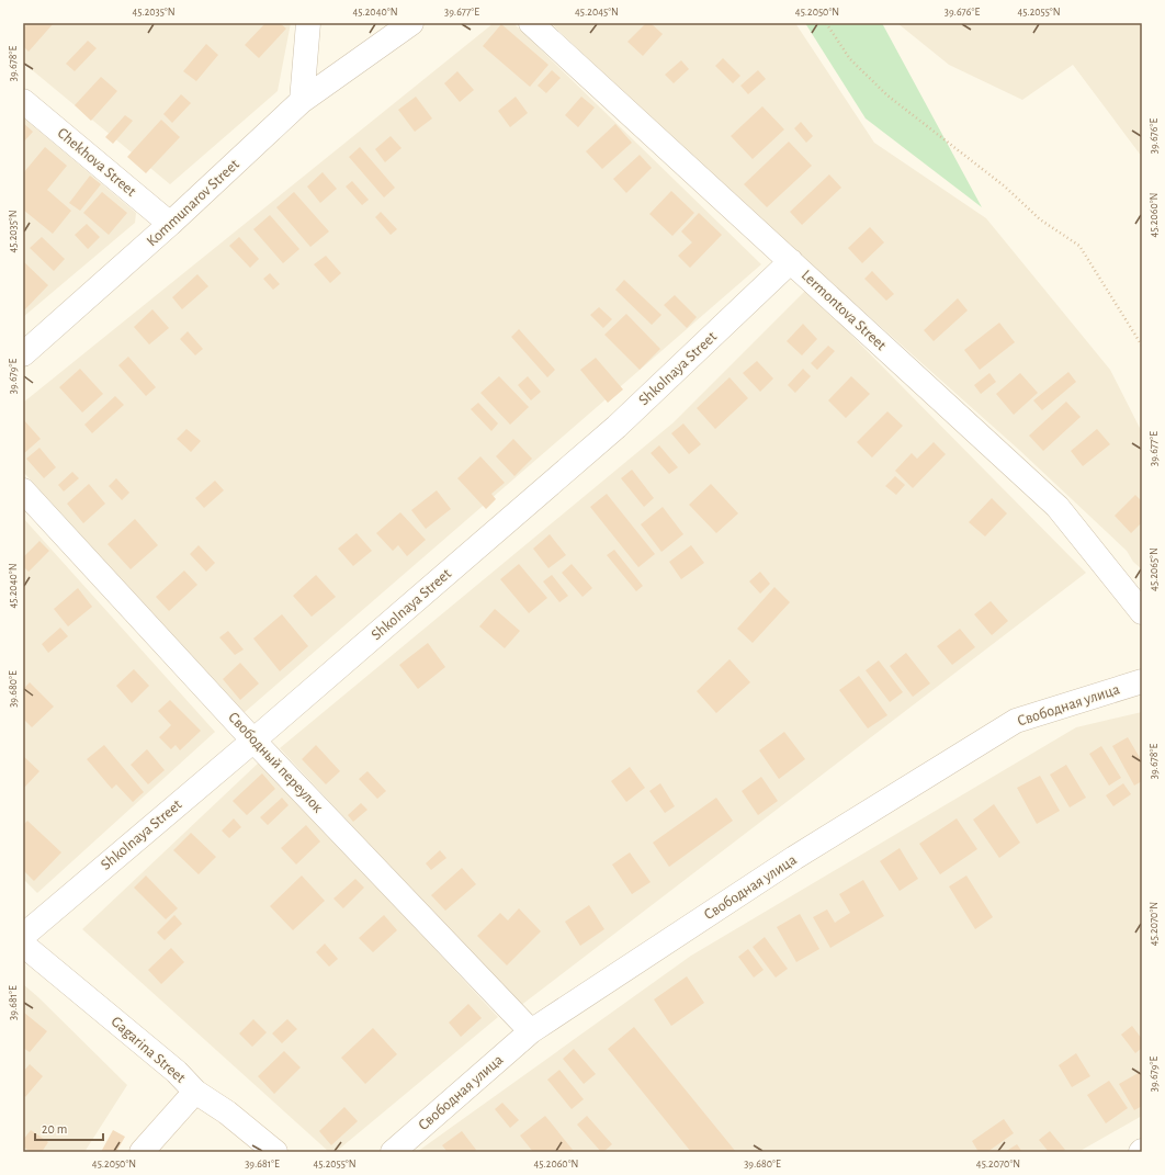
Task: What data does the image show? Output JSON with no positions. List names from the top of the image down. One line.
{"streets":{"street":["Chekhova Street","Kommunarov Street","Lermontova Street","Shkolnaya Street","Свободная улица","Свободный переулок","Gagarina Street"]},"crossings":[["Chekhova Street","Kommunarov Street"],["Lermontova Street","Shkolnaya Street"],["Shkolnaya Street","Свободный переулок"],["Свободная улица","Свободный переулок"]],"scale_bar":"20 m","coordinates":["45.2035°N","45.2040°N","39.677°E","45.2045°N","45.2050°N","39.676°E","45.2055°N","39.678°E","45.2060°N","39.679°E","45.2065°N","39.680°E","45.2070°N","39.681°E"]}
